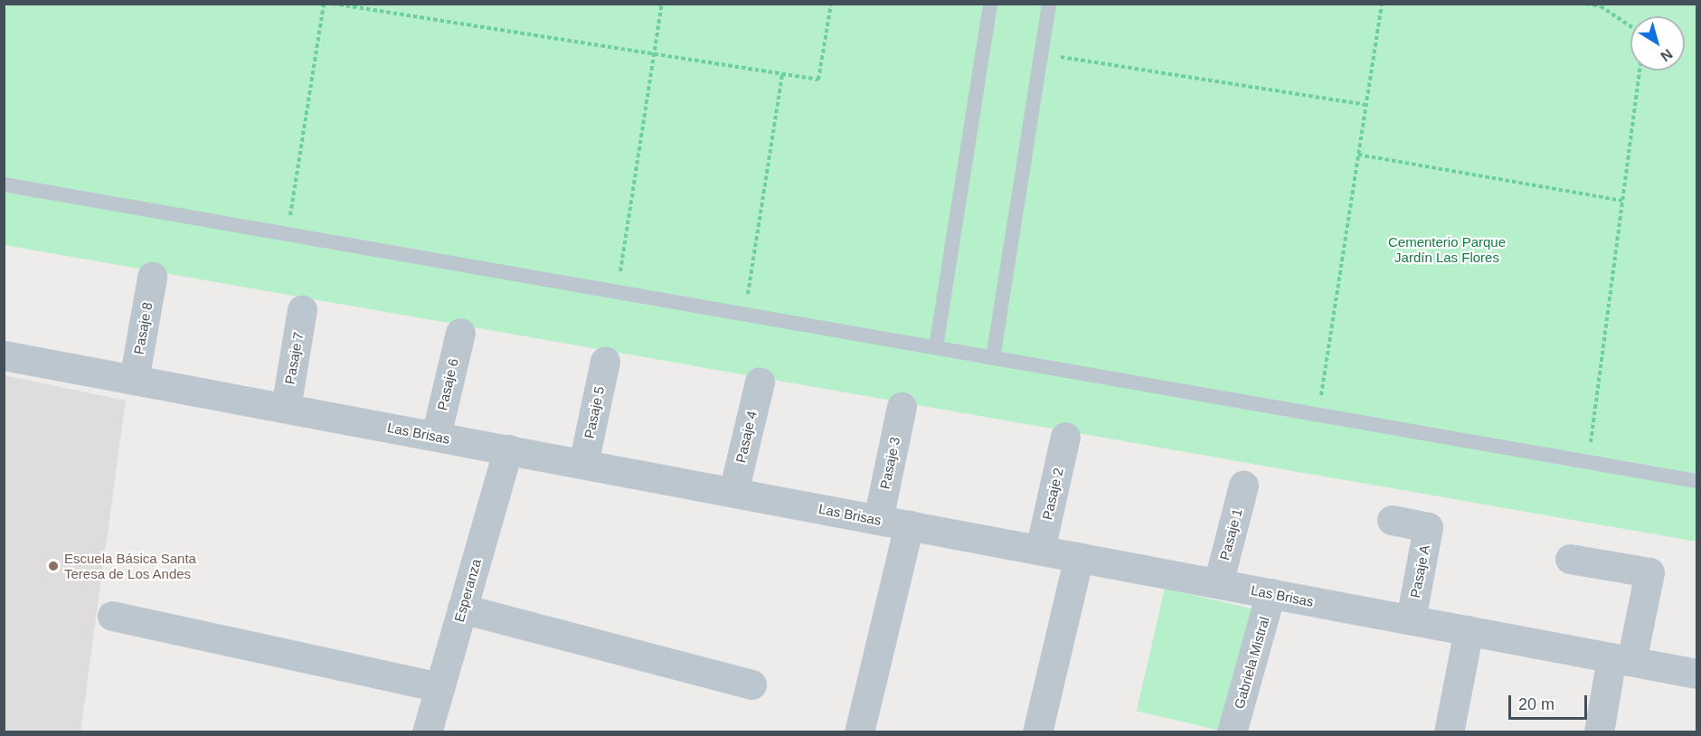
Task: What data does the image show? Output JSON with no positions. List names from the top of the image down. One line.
{"streets":{"street":["Pasaje 8","Pasaje 7","Pasaje 6","Pasaje 5","Las Brisas","Pasaje 4","Pasaje 3","Pasaje 2","Pasaje 1","Pasaje A","Esperanza","Gabriela Mistral"]},"crossings":[["Pasaje 8","Las Brisas"],["Pasaje 7","Las Brisas"],["Pasaje 6","Las Brisas"],["Pasaje 5","Las Brisas"],["Las Brisas","Pasaje 4"],["Las Brisas","Pasaje 3"],["Las Brisas","Pasaje 2"],["Las Brisas","Pasaje 1"],["Las Brisas","Pasaje A"],["Las Brisas","Esperanza"],["Las Brisas","Gabriela Mistral"]],"parks":["Cementerio Parque Jardín Las Flores"],"places":["Escuela Básica Santa Teresa de Los Andes"],"scale_bar":"20 m","north":"bottom right"}
